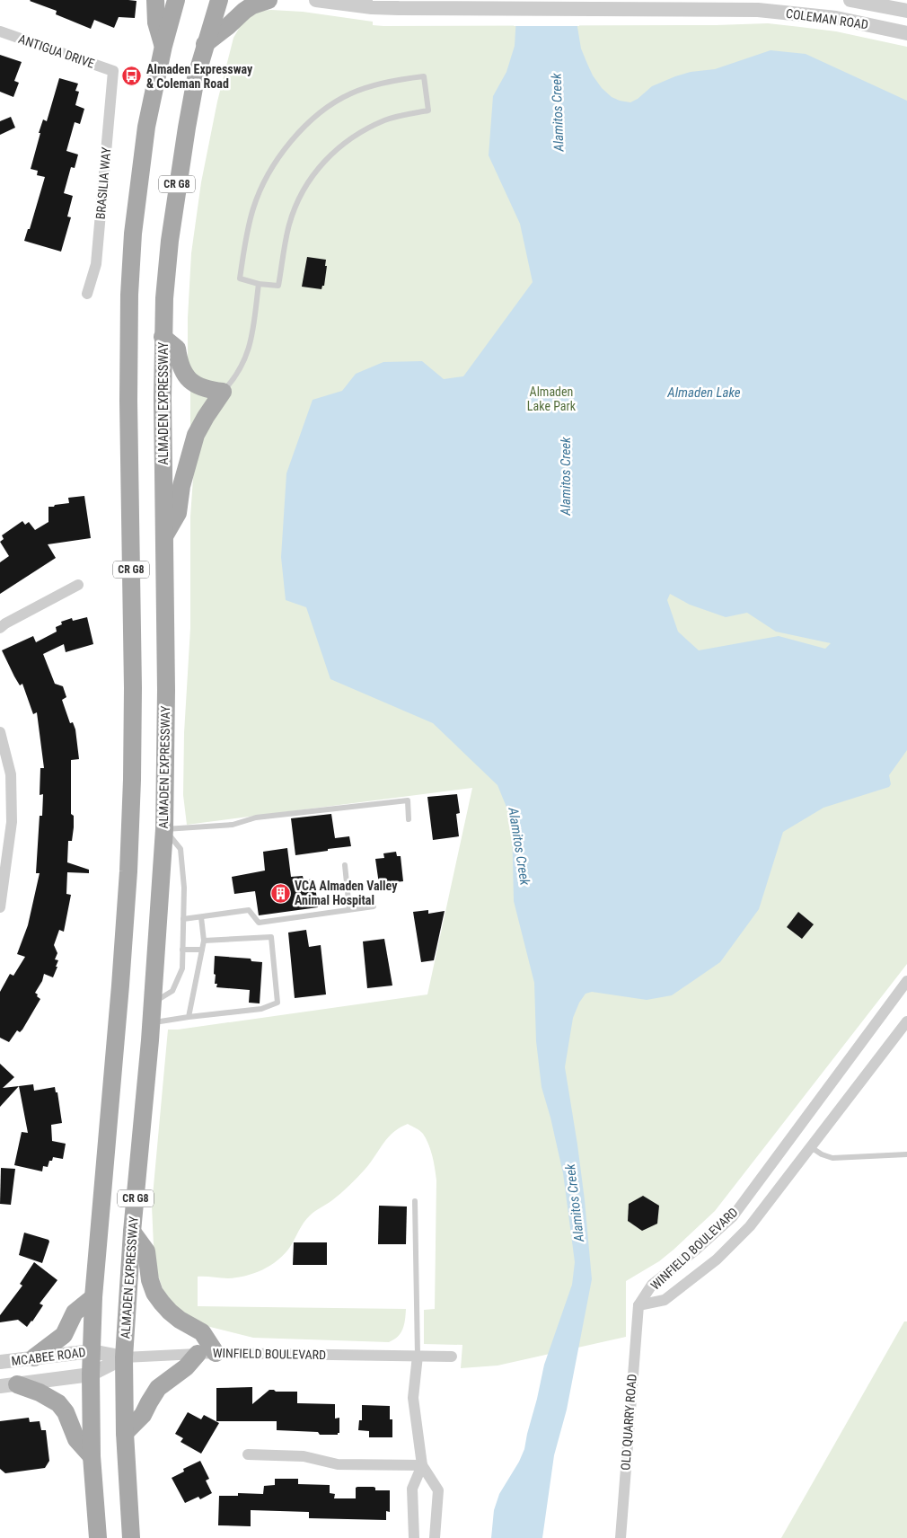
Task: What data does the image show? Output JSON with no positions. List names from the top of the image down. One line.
{"streets":{"main road":["CR G8","ALMADEN EXPRESSWAY"],"street":["COLEMAN ROAD","ANTIGUA DRIVE","BRASILIA WAY","WINFIELD BOULEVARD","MCABEE ROAD","OLD QUARRY ROAD"]},"crossings":[["ANTIGUA DRIVE","BRASILIA WAY"],["CR G8","WINFIELD BOULEVARD"],["CR G8","MCABEE ROAD"],["ALMADEN EXPRESSWAY","WINFIELD BOULEVARD"],["ALMADEN EXPRESSWAY","MCABEE ROAD"],["WINFIELD BOULEVARD","MCABEE ROAD"],["WINFIELD BOULEVARD","OLD QUARRY ROAD"]],"water":["Alamitos Creek","Almaden Lake"],"parks":["Almaden Lake Park"],"places":{"bus stop":["Almaden Expressway & Coleman Road"],"building":["VCA Almaden Valley Animal Hospital"]}}
